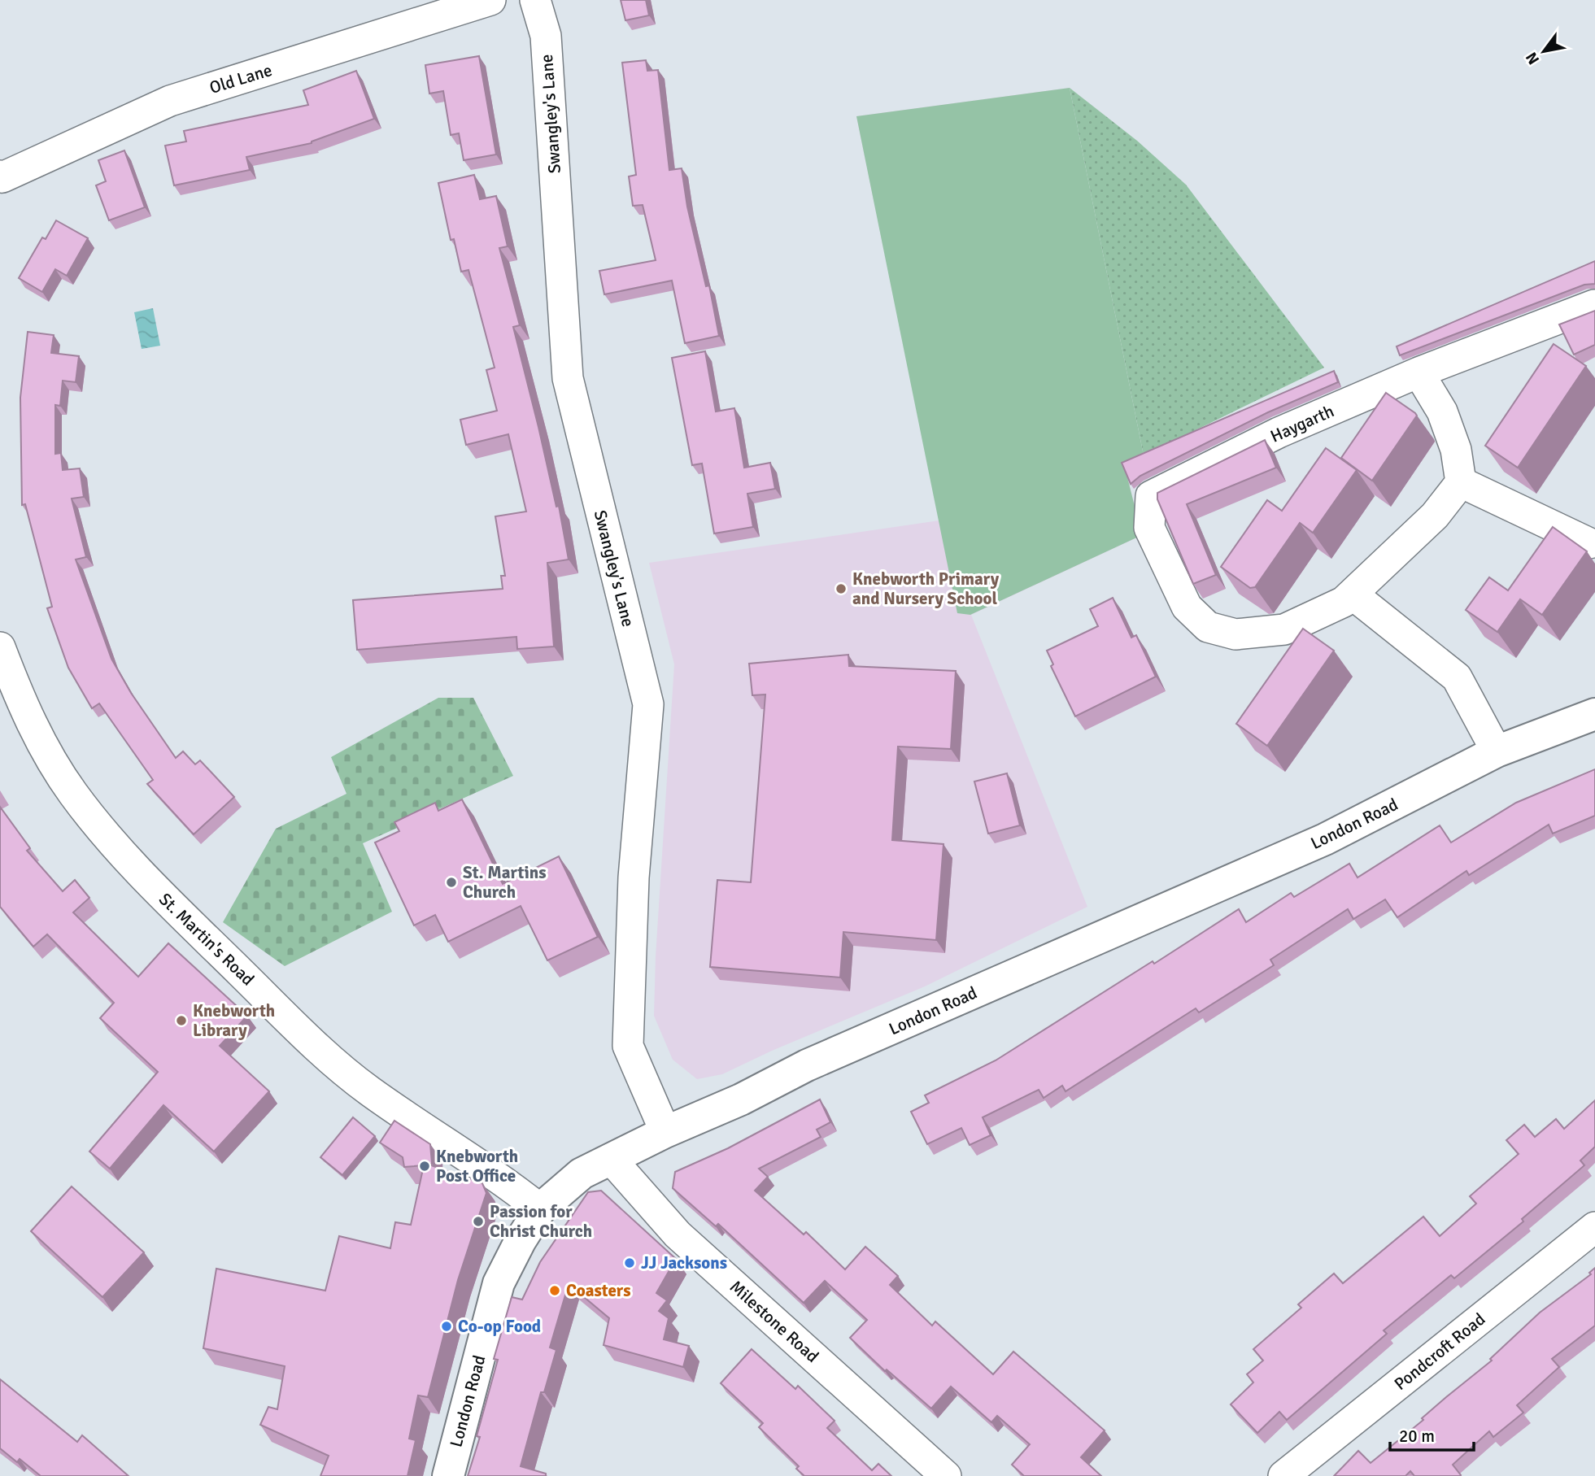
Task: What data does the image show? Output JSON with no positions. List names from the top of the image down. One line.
{"streets":{"main road":["London Road"],"street":["Old Lane","Swangley's Lane","Haygarth","St. Martin's Road","Milestone Road","Pondcroft Road"]},"crossings":[["Swangley's Lane","London Road"],["London Road","St. Martin's Road"],["London Road","Milestone Road"]],"places":["Knebworth Primary and Nursery School","St. Martins Church","Knebworth Library","Knebworth Post Office","Passion for Christ Church","JJ Jacksons","Coasters","Co-op Food"],"scale_bar":"20 m","north":"bottom left"}
